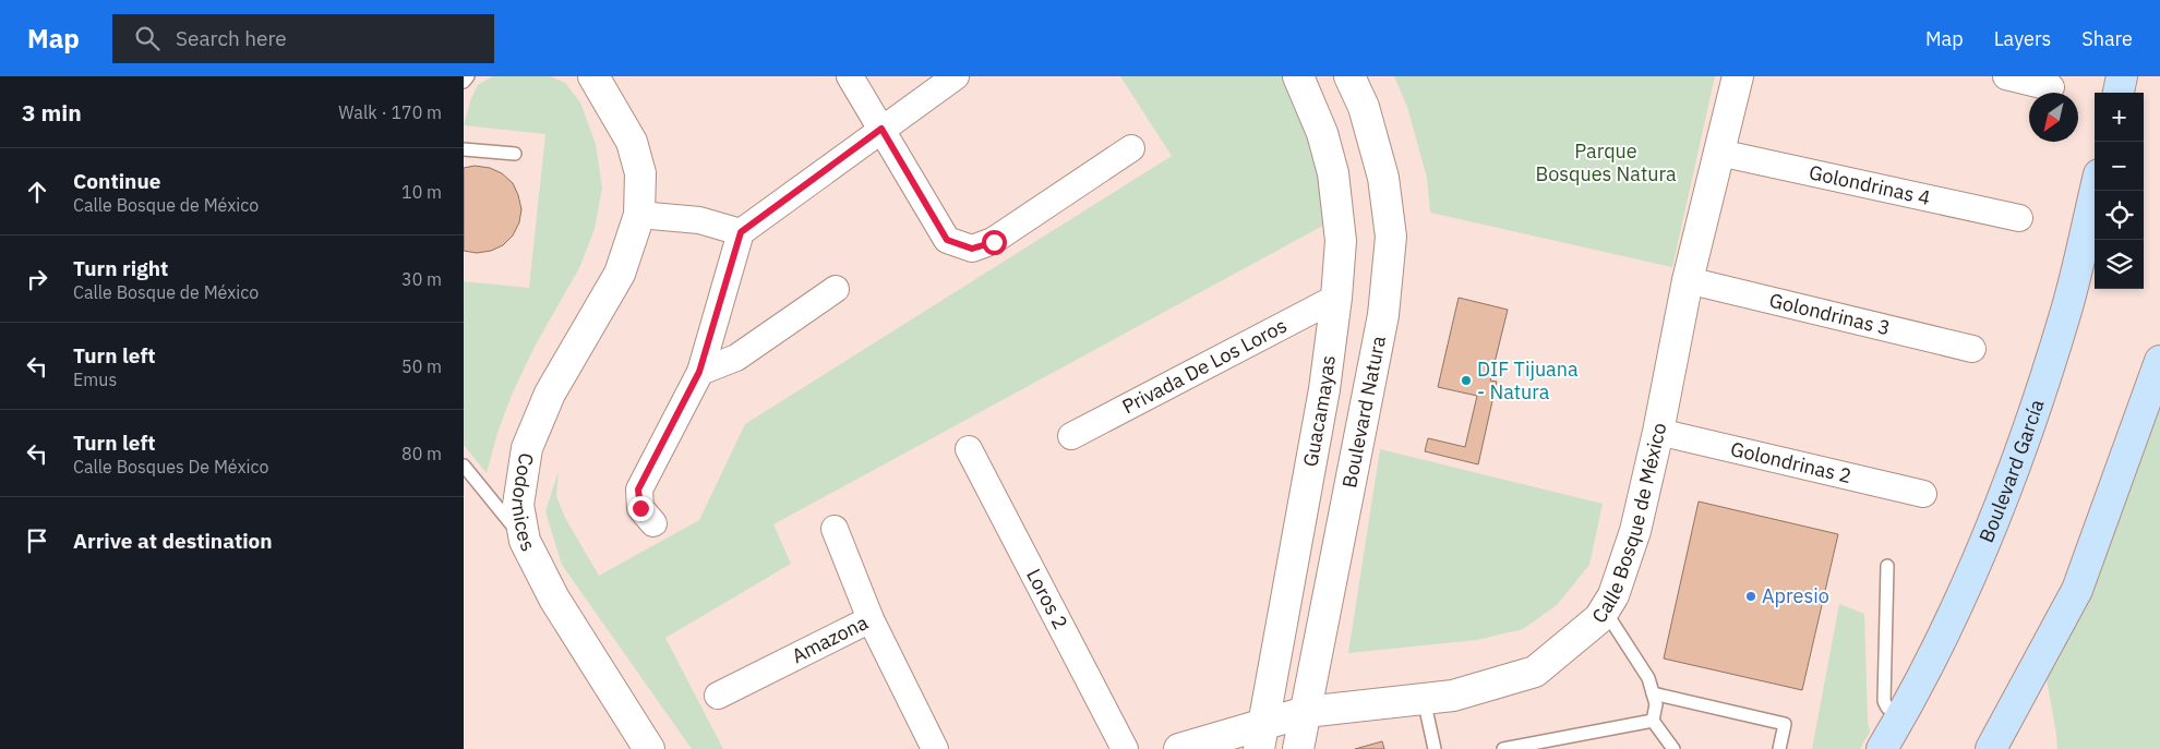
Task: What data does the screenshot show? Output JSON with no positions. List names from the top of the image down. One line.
{"streets":{"main road":["Boulevard García"],"street":["Golondrinas 4","Golondrinas 3","Privada De Los Loros","Guacamayas","Boulevard Natura","Golondrinas 2","Codornices","Calle Bosque de México","Loros 2","Amazona"]},"crossings":[["Golondrinas 4","Calle Bosque de México"],["Golondrinas 3","Calle Bosque de México"],["Privada De Los Loros","Guacamayas"],["Guacamayas","Calle Bosque de México"],["Boulevard Natura","Calle Bosque de México"],["Golondrinas 2","Calle Bosque de México"]],"parks":["Parque Bosques Natura"],"places":["DIF Tijuana - Natura","Apresio"],"north":"bottom left","page":{"header":"Map","search":"Search here","nav":["Map","Layers","Share"],"heading":["3 min","Walk · 170 m"],"map_buttons":["+","−"],"list":[["Continue","Calle Bosque de México","10 m"],["Turn right","Calle Bosque de México","30 m"],["Turn left","Emus","50 m"],["Turn left","Calle Bosques De México","80 m"],"Arrive at destination"]}}
